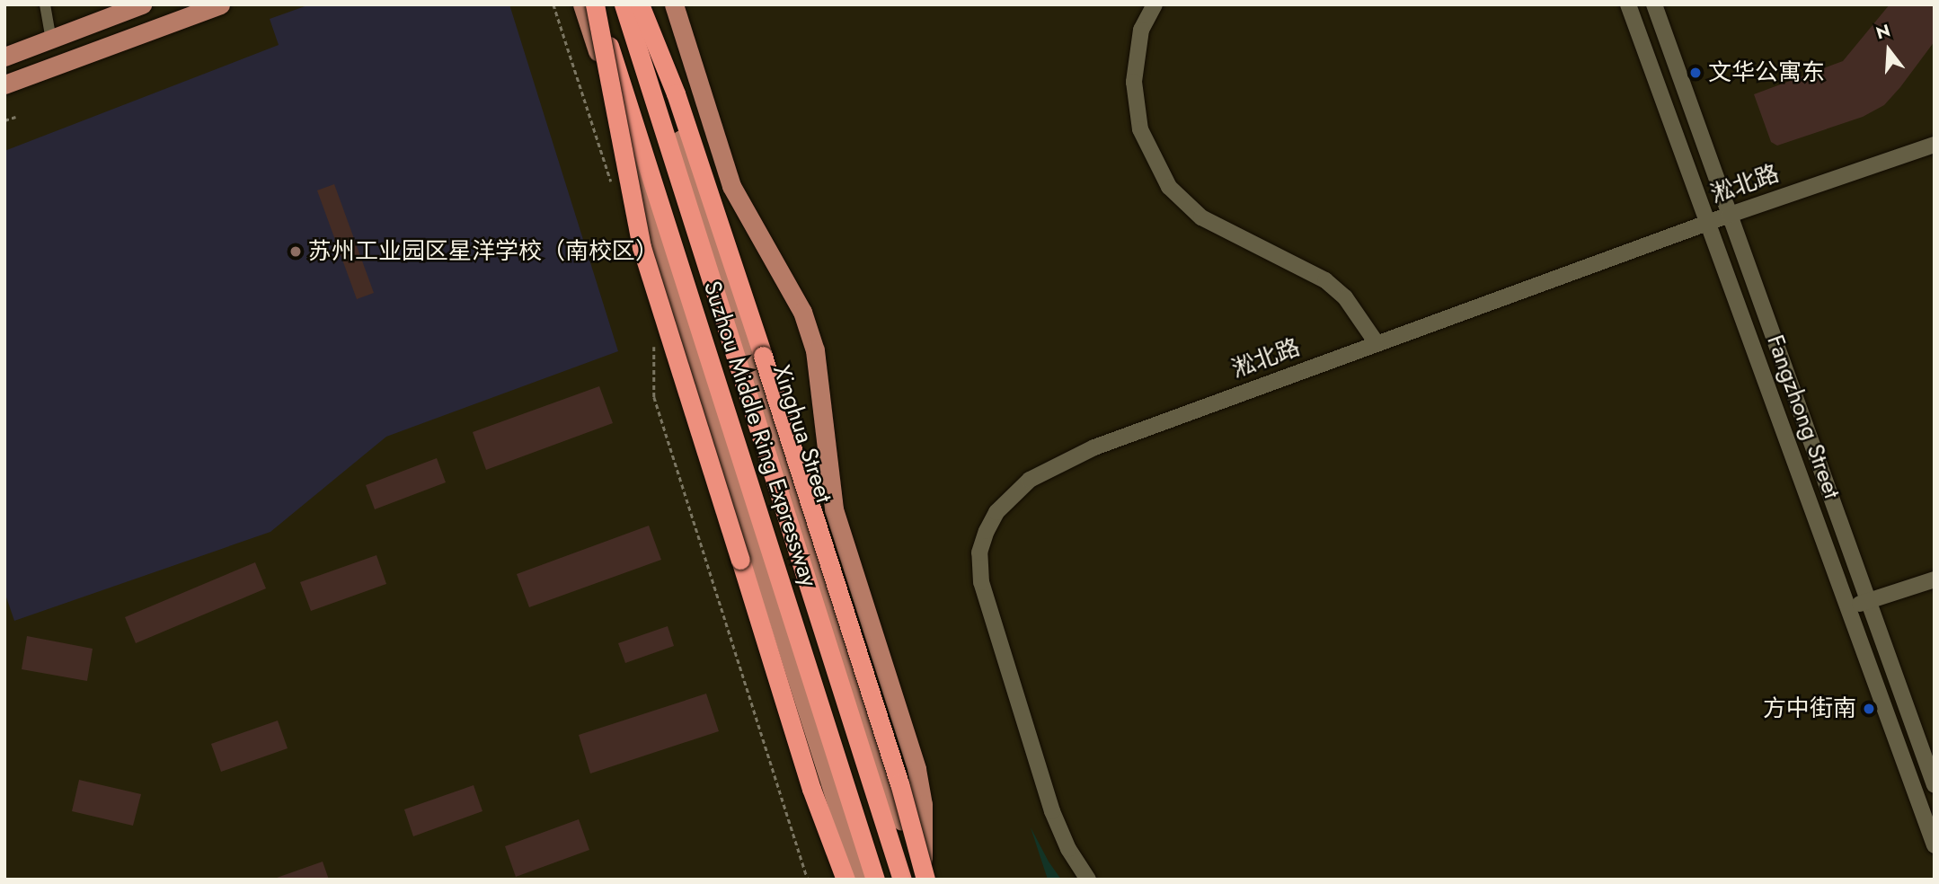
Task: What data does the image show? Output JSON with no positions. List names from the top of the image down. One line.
{"streets":{"highway":["Suzhou Middle Ring Expressway"],"main road":["Xinghua Street"],"street":["淞北路","Fangzhong Street"]},"crossings":[["淞北路","Fangzhong Street"]],"places":["文华公寓东","苏州工业园区星洋学校（南校区）","方中街南"],"north":"top"}
